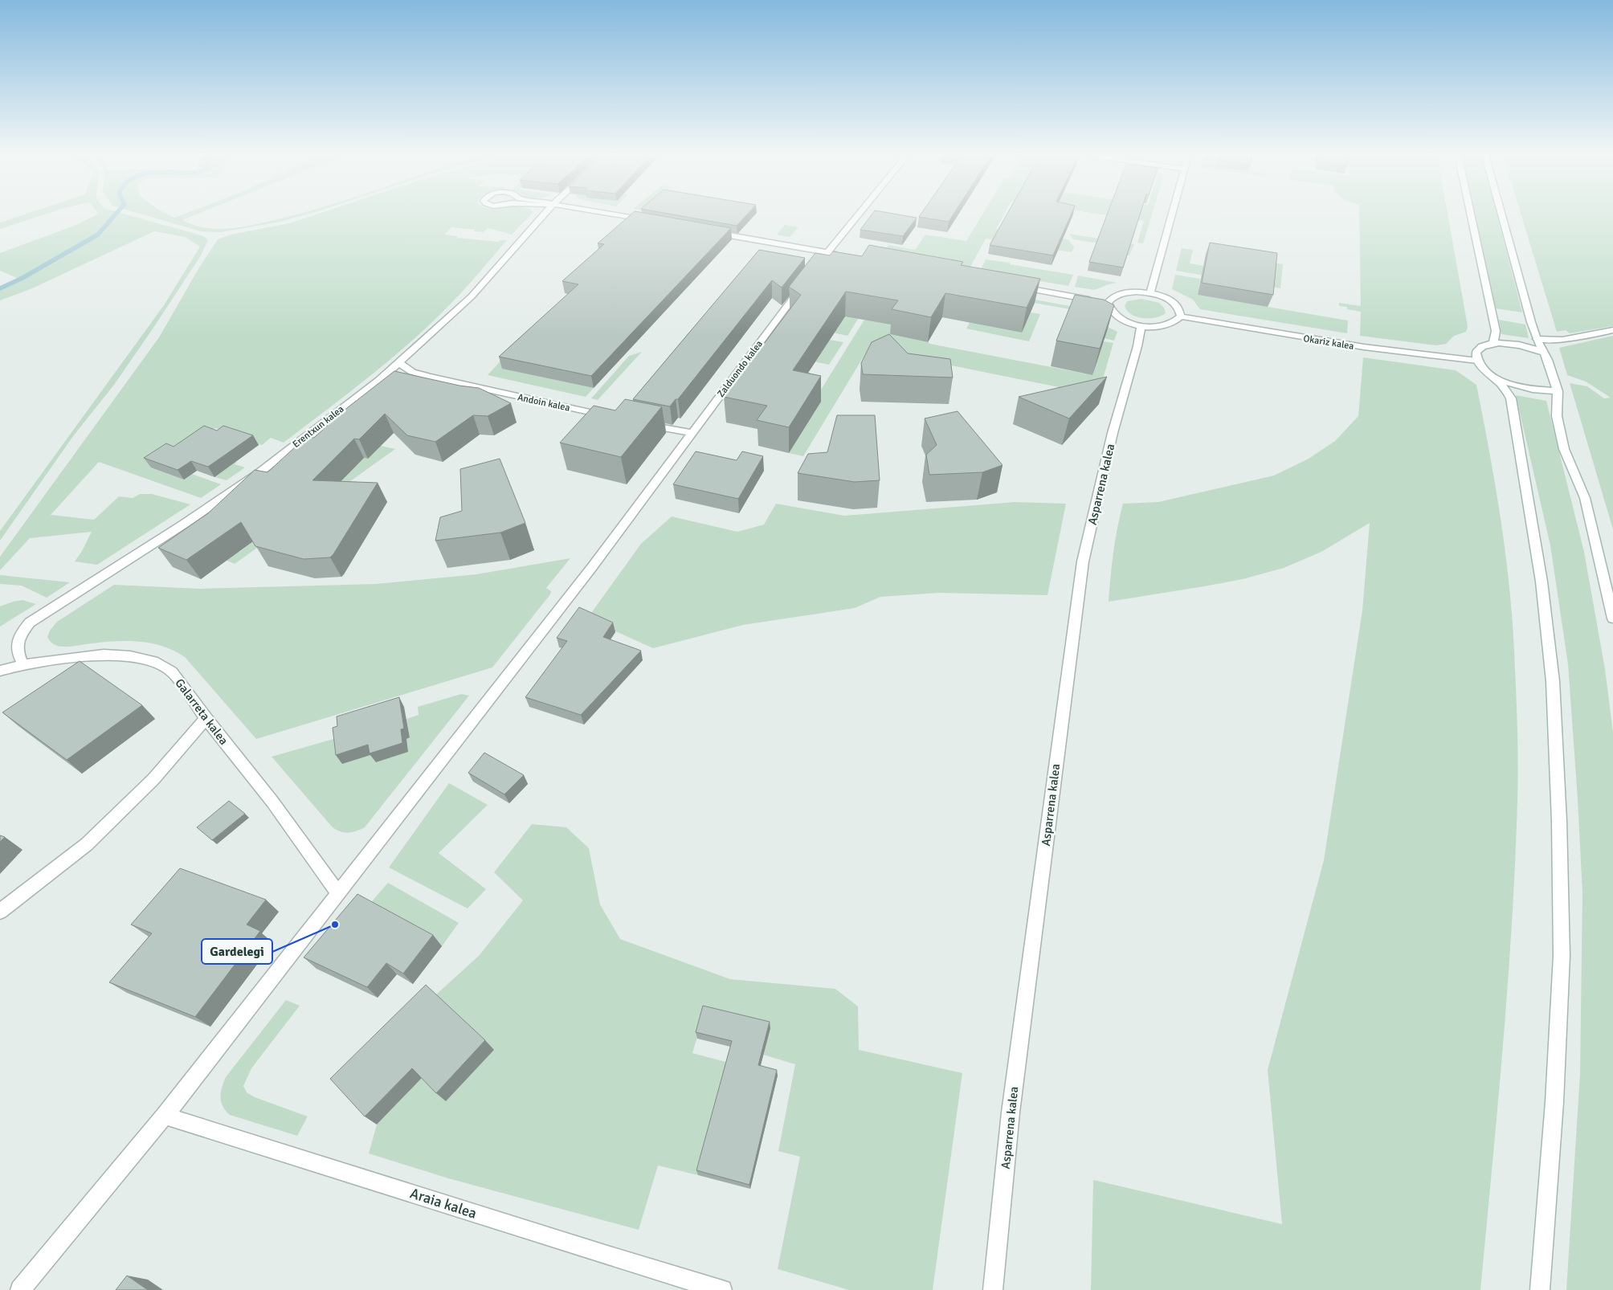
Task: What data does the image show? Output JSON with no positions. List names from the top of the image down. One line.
{"streets":{"street":["Okariz kalea","Zalduondo kalea","Andoin kalea","Erentxun kalea","Asparrena kalea","Galarreta kalea","Araia kalea"]},"crossings":[["Zalduondo kalea","Galarreta kalea"],["Zalduondo kalea","Araia kalea"],["Andoin kalea","Erentxun kalea"],["Erentxun kalea","Galarreta kalea"]],"places":["Gardelegi"]}
